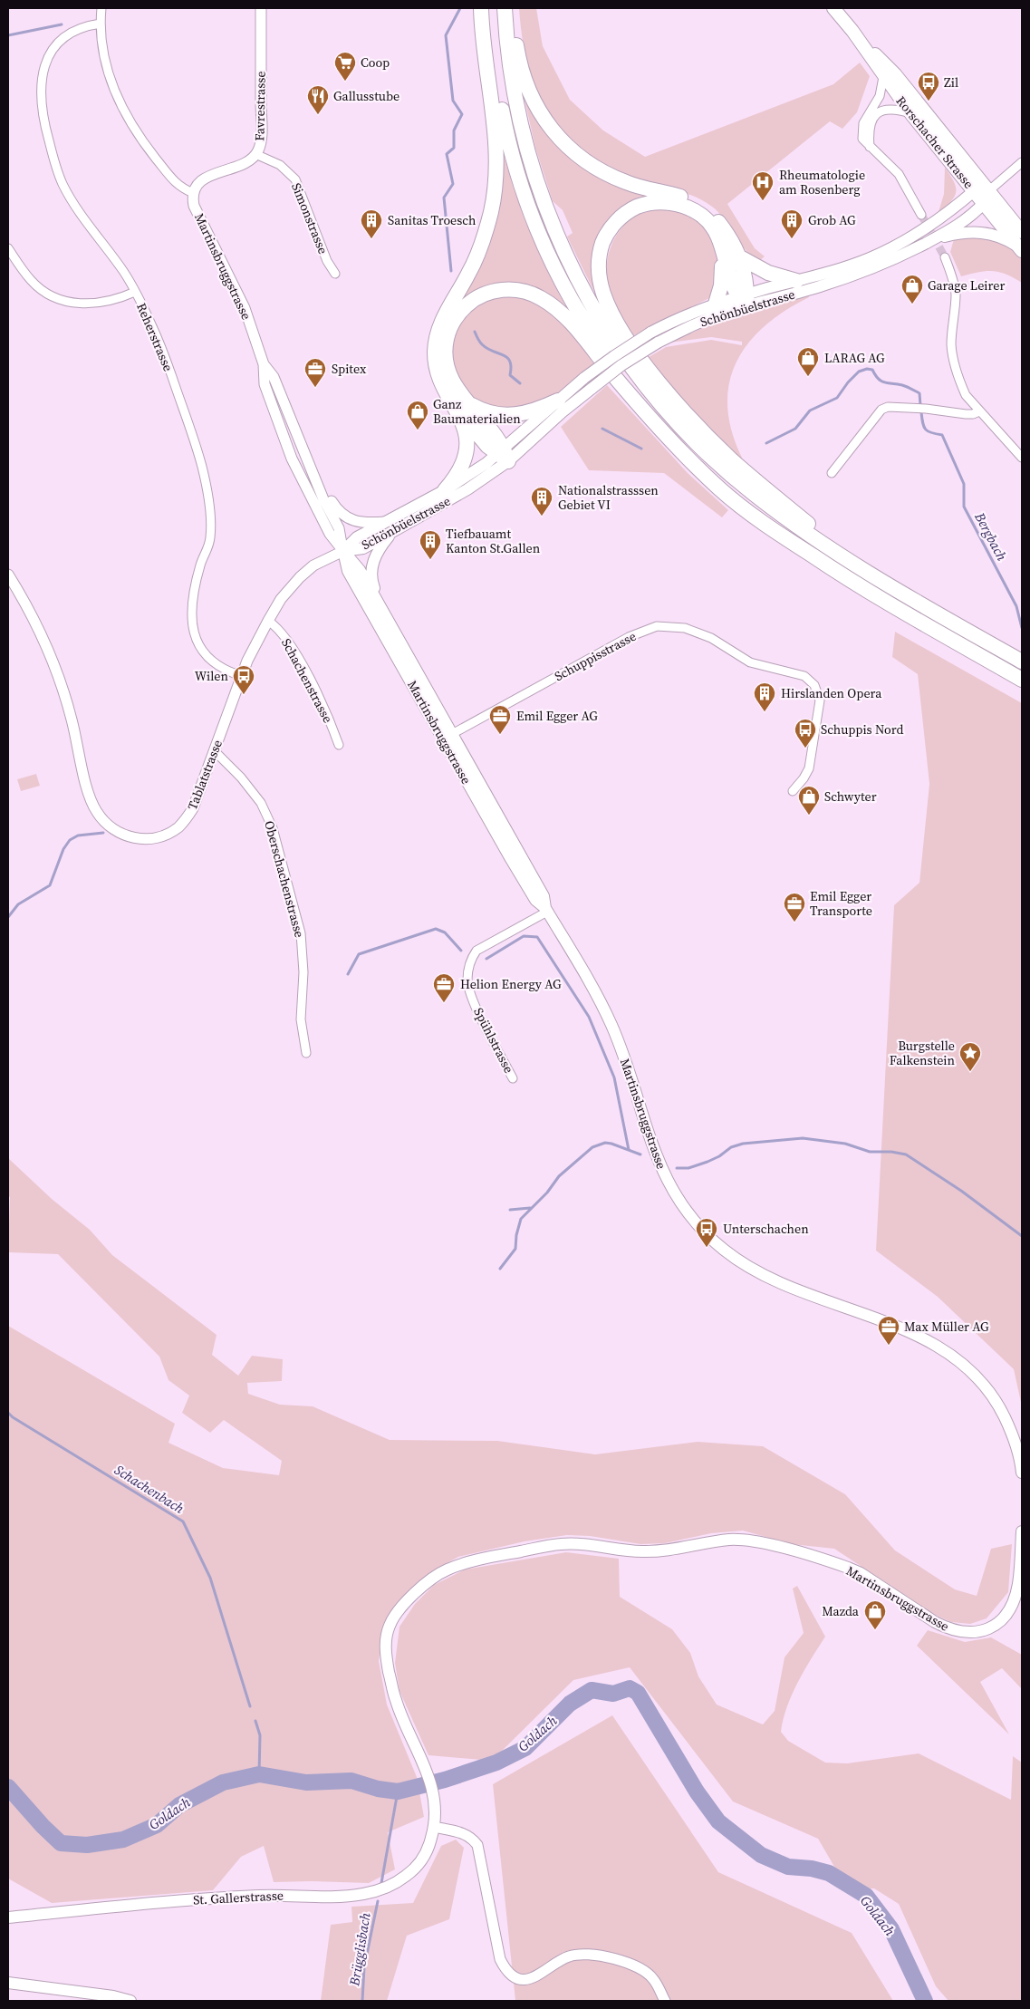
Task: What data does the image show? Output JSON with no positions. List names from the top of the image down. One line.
{"streets":{"main road":["Rorschacher Strasse","Martinsbruggstrasse","Schönbüelstrasse","St. Gallerstrasse"],"street":["Favrestrasse","Simonstrasse","Reherstrasse","Schuppisstrasse","Schachenstrasse","Tablatstrasse","Oberschachenstrasse","Spühlstrasse"]},"crossings":[["Favrestrasse","Simonstrasse"],["Favrestrasse","Martinsbruggstrasse"],["Rorschacher Strasse","Schönbüelstrasse"],["Martinsbruggstrasse","Schönbüelstrasse"],["Martinsbruggstrasse","Schuppisstrasse"],["Martinsbruggstrasse","Tablatstrasse"],["Martinsbruggstrasse","Spühlstrasse"],["Martinsbruggstrasse","St. Gallerstrasse"],["Schönbüelstrasse","Tablatstrasse"],["Reherstrasse","Tablatstrasse"],["Schachenstrasse","Tablatstrasse"],["Tablatstrasse","Oberschachenstrasse"]],"water":["Bergbach","Schachenbach","Goldach","Brügglisbach"],"places":{"supermarket":["Coop"],"bus stop":["Zil","Wilen","Schuppis Nord","Unterschachen"],"restaurant":["Gallusstube"],"hospital":["Rheumatologie am Rosenberg"],"building":["Sanitas Troesch","Grob AG","Nationalstrasssen Gebiet VI","Tiefbauamt Kanton St.Gallen","Hirslanden Opera"],"shop":["Garage Leirer","LARAG AG","Ganz Baumaterialien","Schwyter","Mazda"],"office":["Spitex","Emil Egger AG","Emil Egger Transporte","Helion Energy AG","Max Müller AG"],"place":["Burgstelle Falkenstein"]}}
